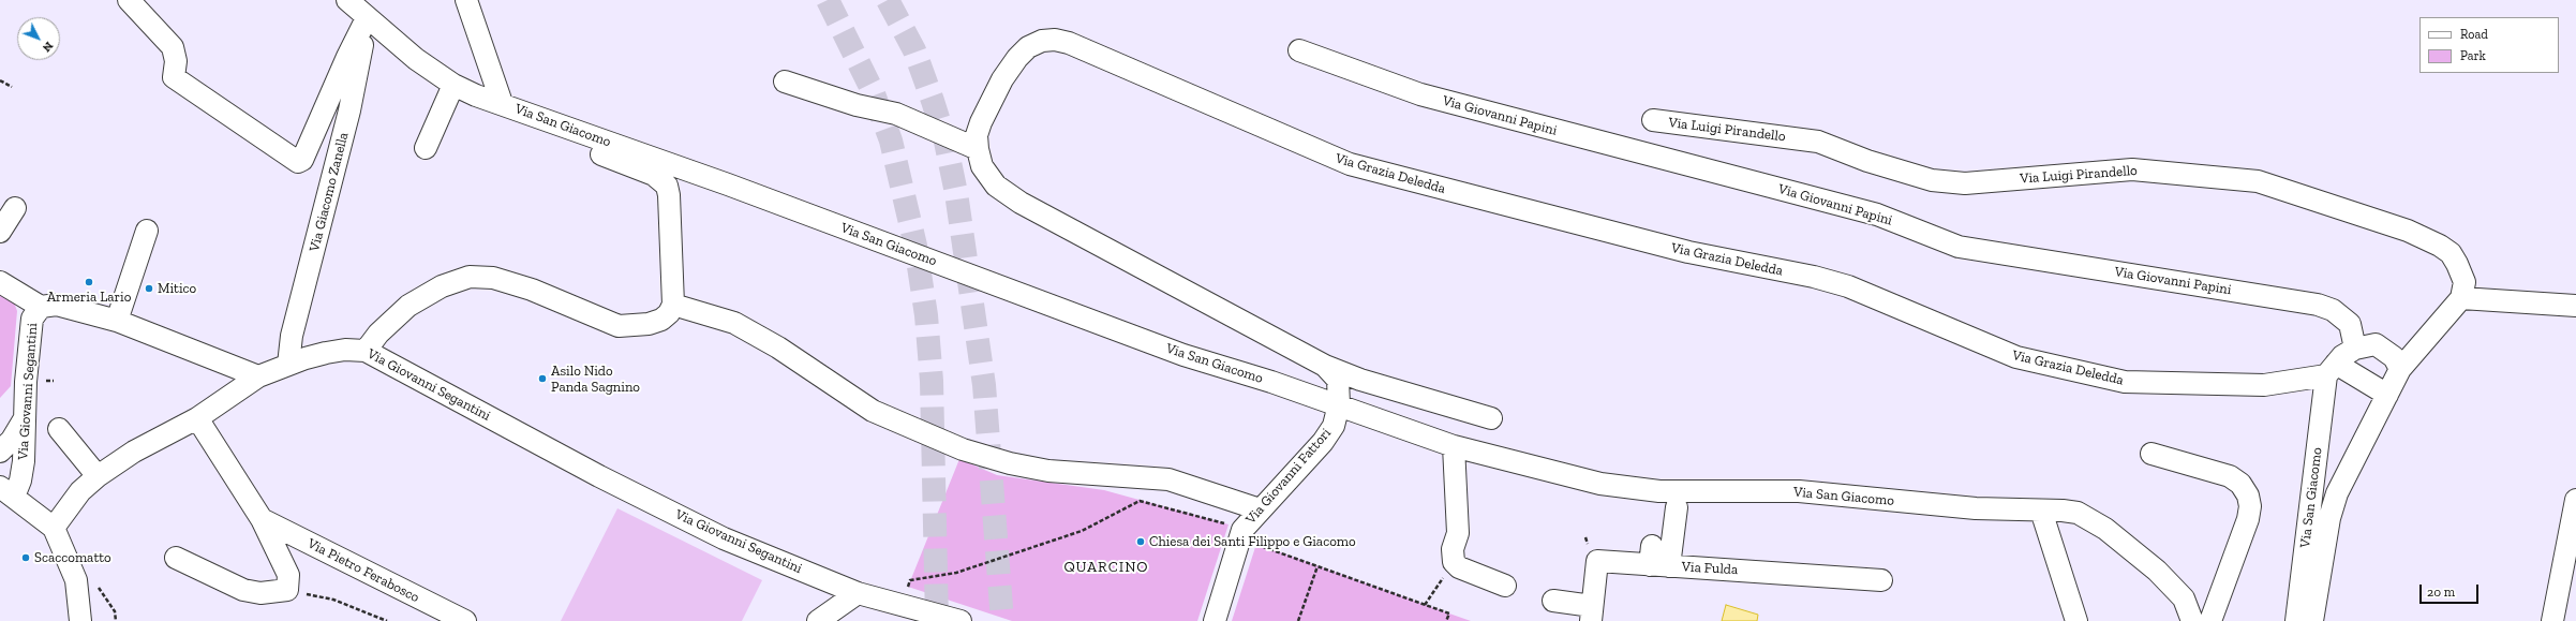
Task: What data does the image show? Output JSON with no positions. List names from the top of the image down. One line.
{"streets":{"street":["Via Giovanni Papini","Via San Giacomo","Via Luigi Pirandello","Via Grazia Deledda","Via Giacomo Zanella","Via Giovanni Segantini","Via Giovanni Fattori","Via Fulda","Via Pietro Ferabosco"]},"crossings":[["Via San Giacomo","Via Luigi Pirandello"],["Via San Giacomo","Via Grazia Deledda"],["Via San Giacomo","Via Giacomo Zanella"],["Via San Giacomo","Via Giovanni Fattori"],["Via Grazia Deledda","Via Giovanni Fattori"],["Via Giacomo Zanella","Via Giovanni Segantini"]],"districts":["QUARCINO"],"places":["Armeria Lario","Mitico","Asilo Nido Panda Sagnino","Chiesa dei Santi Filippo e Giacomo","Scaccomatto"],"legend":["Road","Park"],"scale_bar":"20 m","north":"bottom right"}
